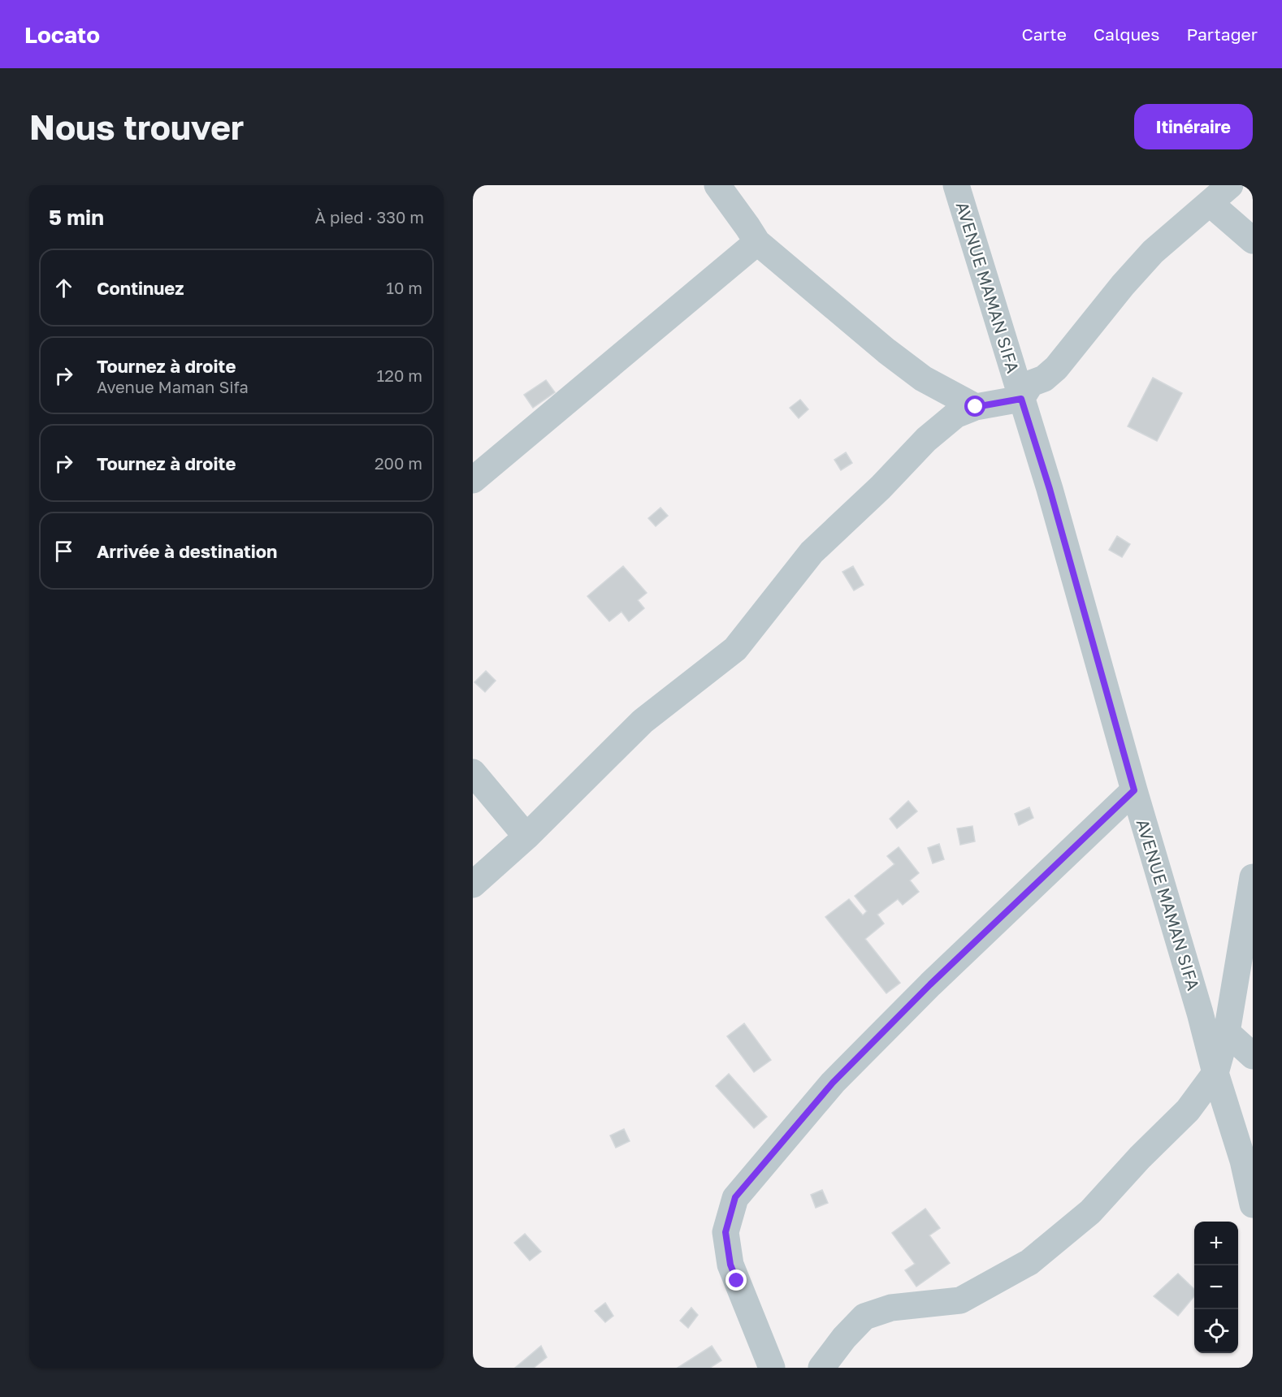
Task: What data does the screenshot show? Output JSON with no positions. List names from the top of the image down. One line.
{"streets":{"street":["AVENUE MAMAN SIFA"]},"page":{"header":"Locato","nav":["Carte","Calques","Partager"],"buttons":"Itinéraire","title":"Nous trouver","heading":["5 min","À pied · 330 m"],"list":[["Continuez","10 m"],["Tournez à droite","Avenue Maman Sifa","120 m"],["Tournez à droite","200 m"],"Arrivée à destination"],"map_buttons":["+","−"]}}
